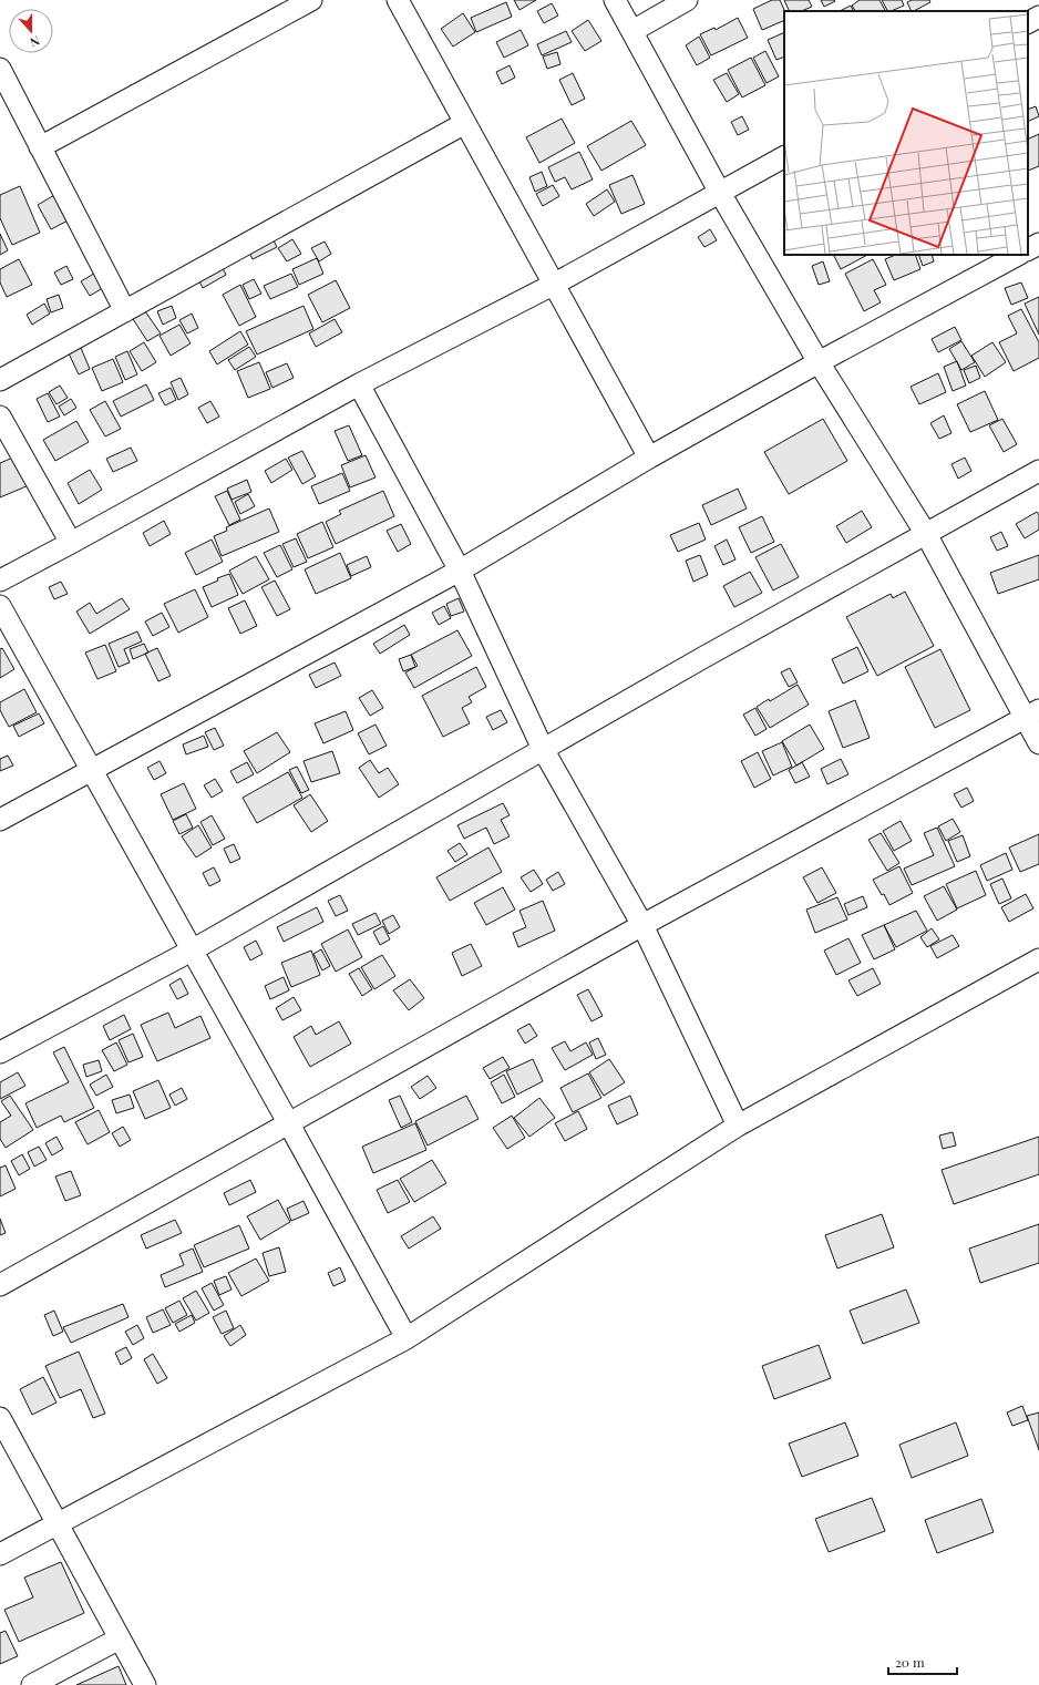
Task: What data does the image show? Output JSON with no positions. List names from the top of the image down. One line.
{"scale_bar":"20 m","north":"bottom"}
